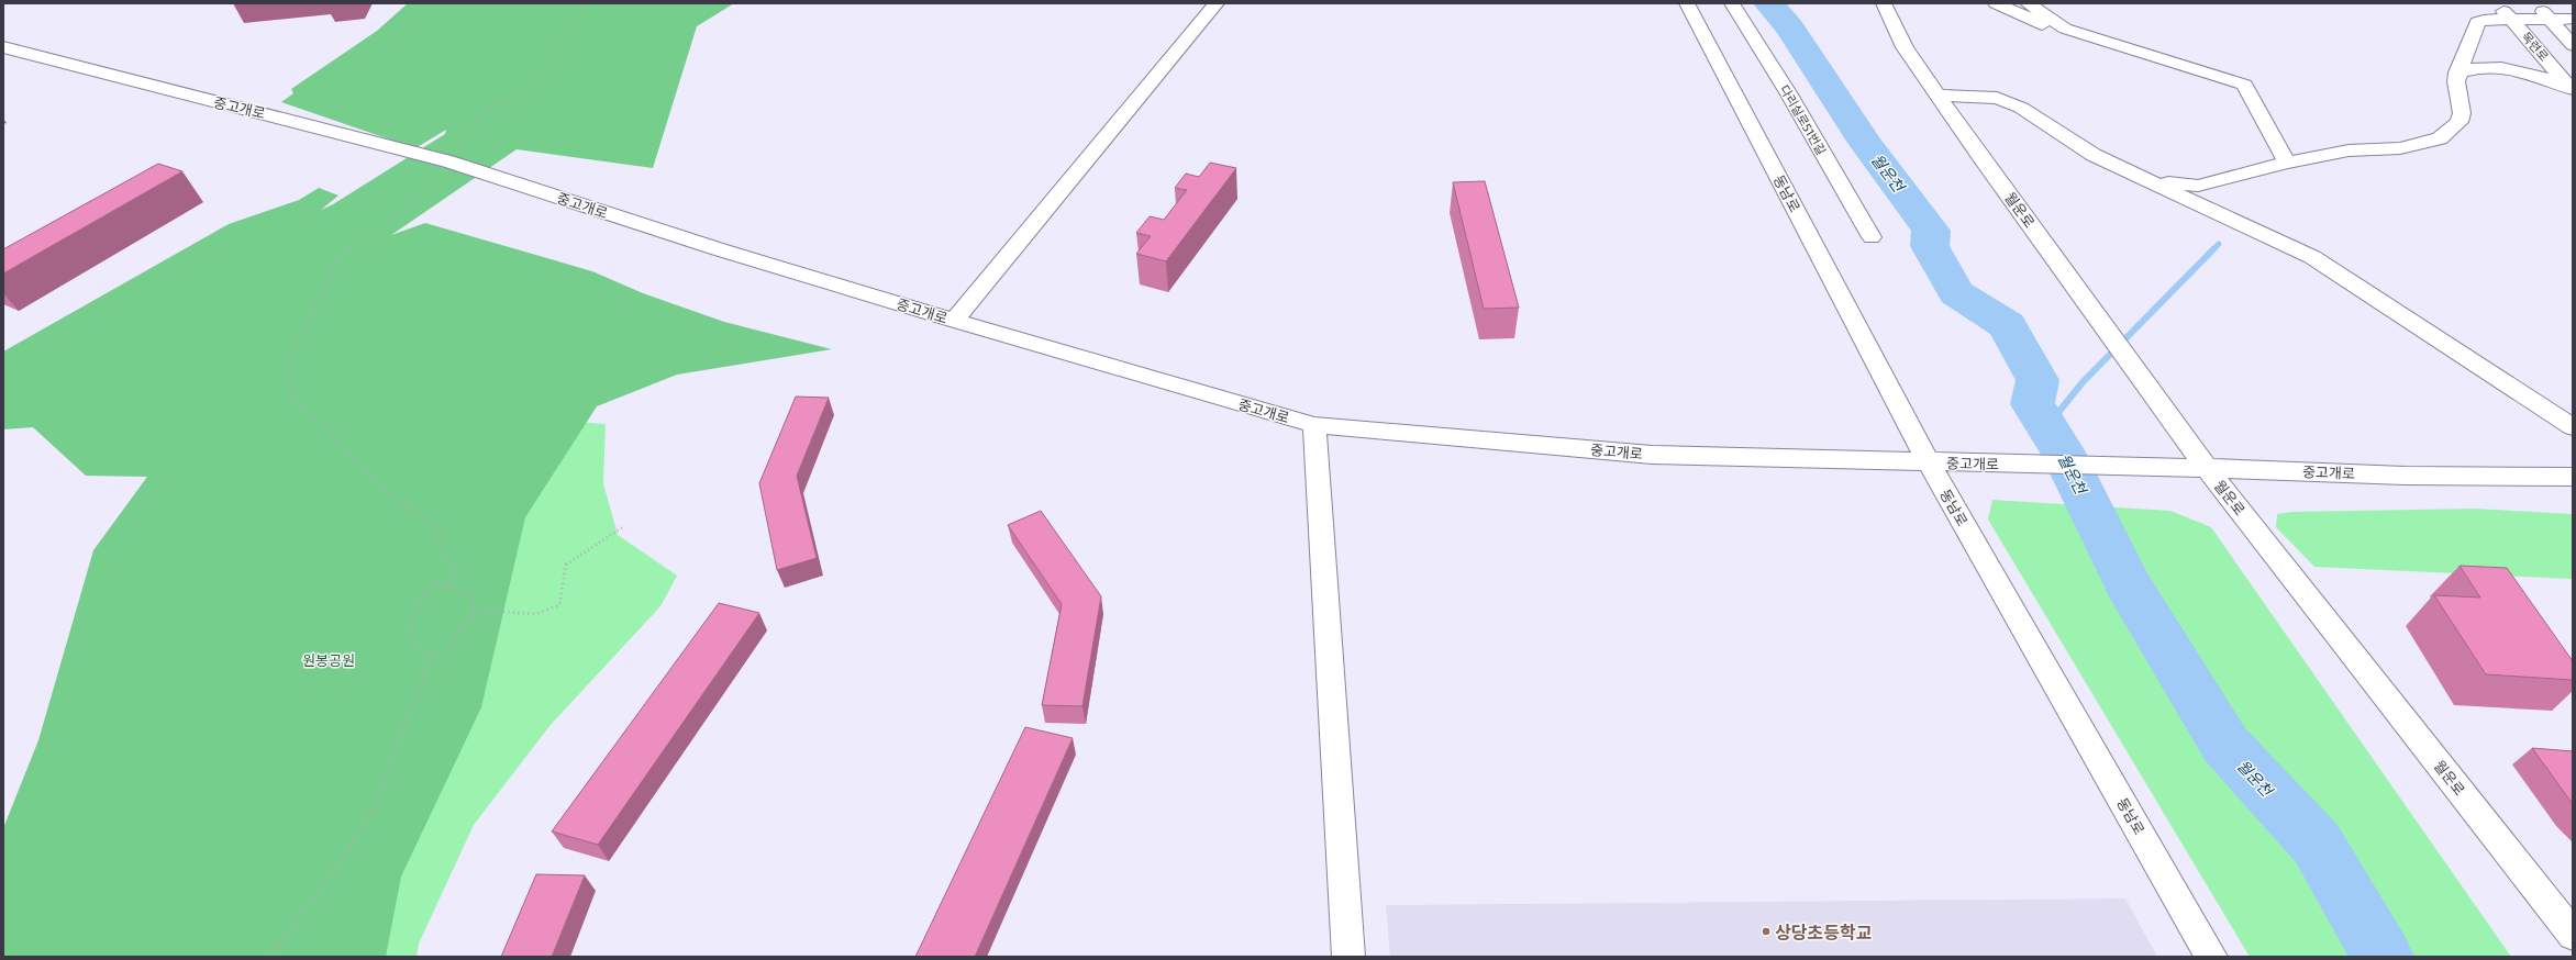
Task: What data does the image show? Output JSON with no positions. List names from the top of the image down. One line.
{"streets":{"street":["목련로","중고개로","다리실로51번길","동남로","월운로"]},"crossings":[["중고개로","동남로"],["중고개로","월운로"]],"water":["월운천"],"parks":["원봉공원"],"places":["상당초등학교"]}
